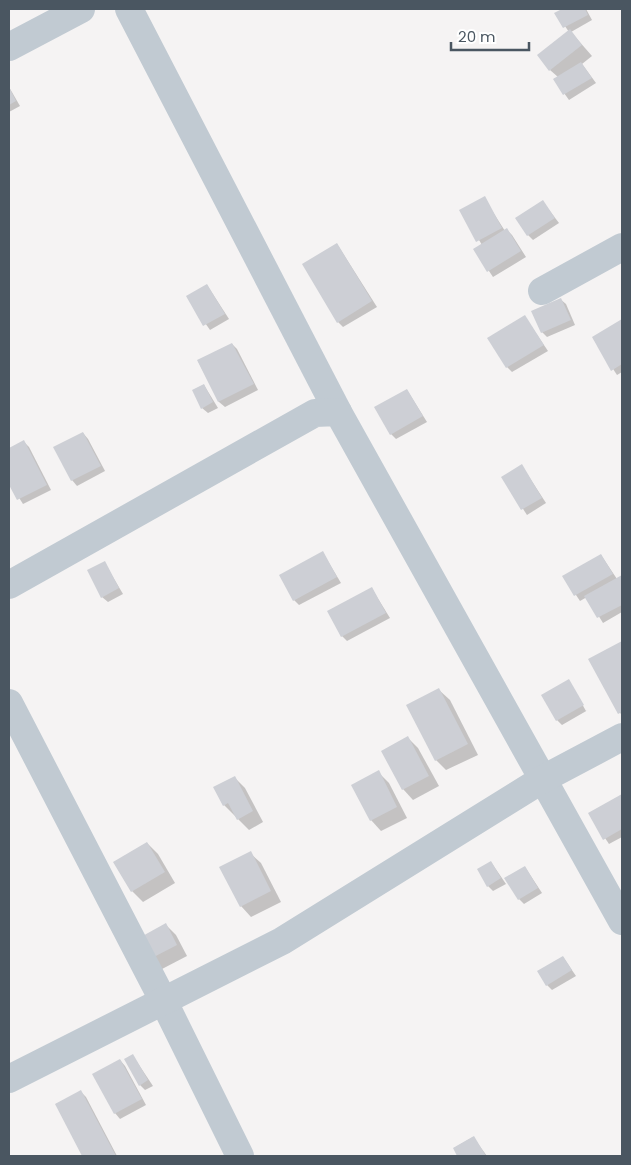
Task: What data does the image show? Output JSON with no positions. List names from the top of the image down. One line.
{"scale_bar":"20 m"}
